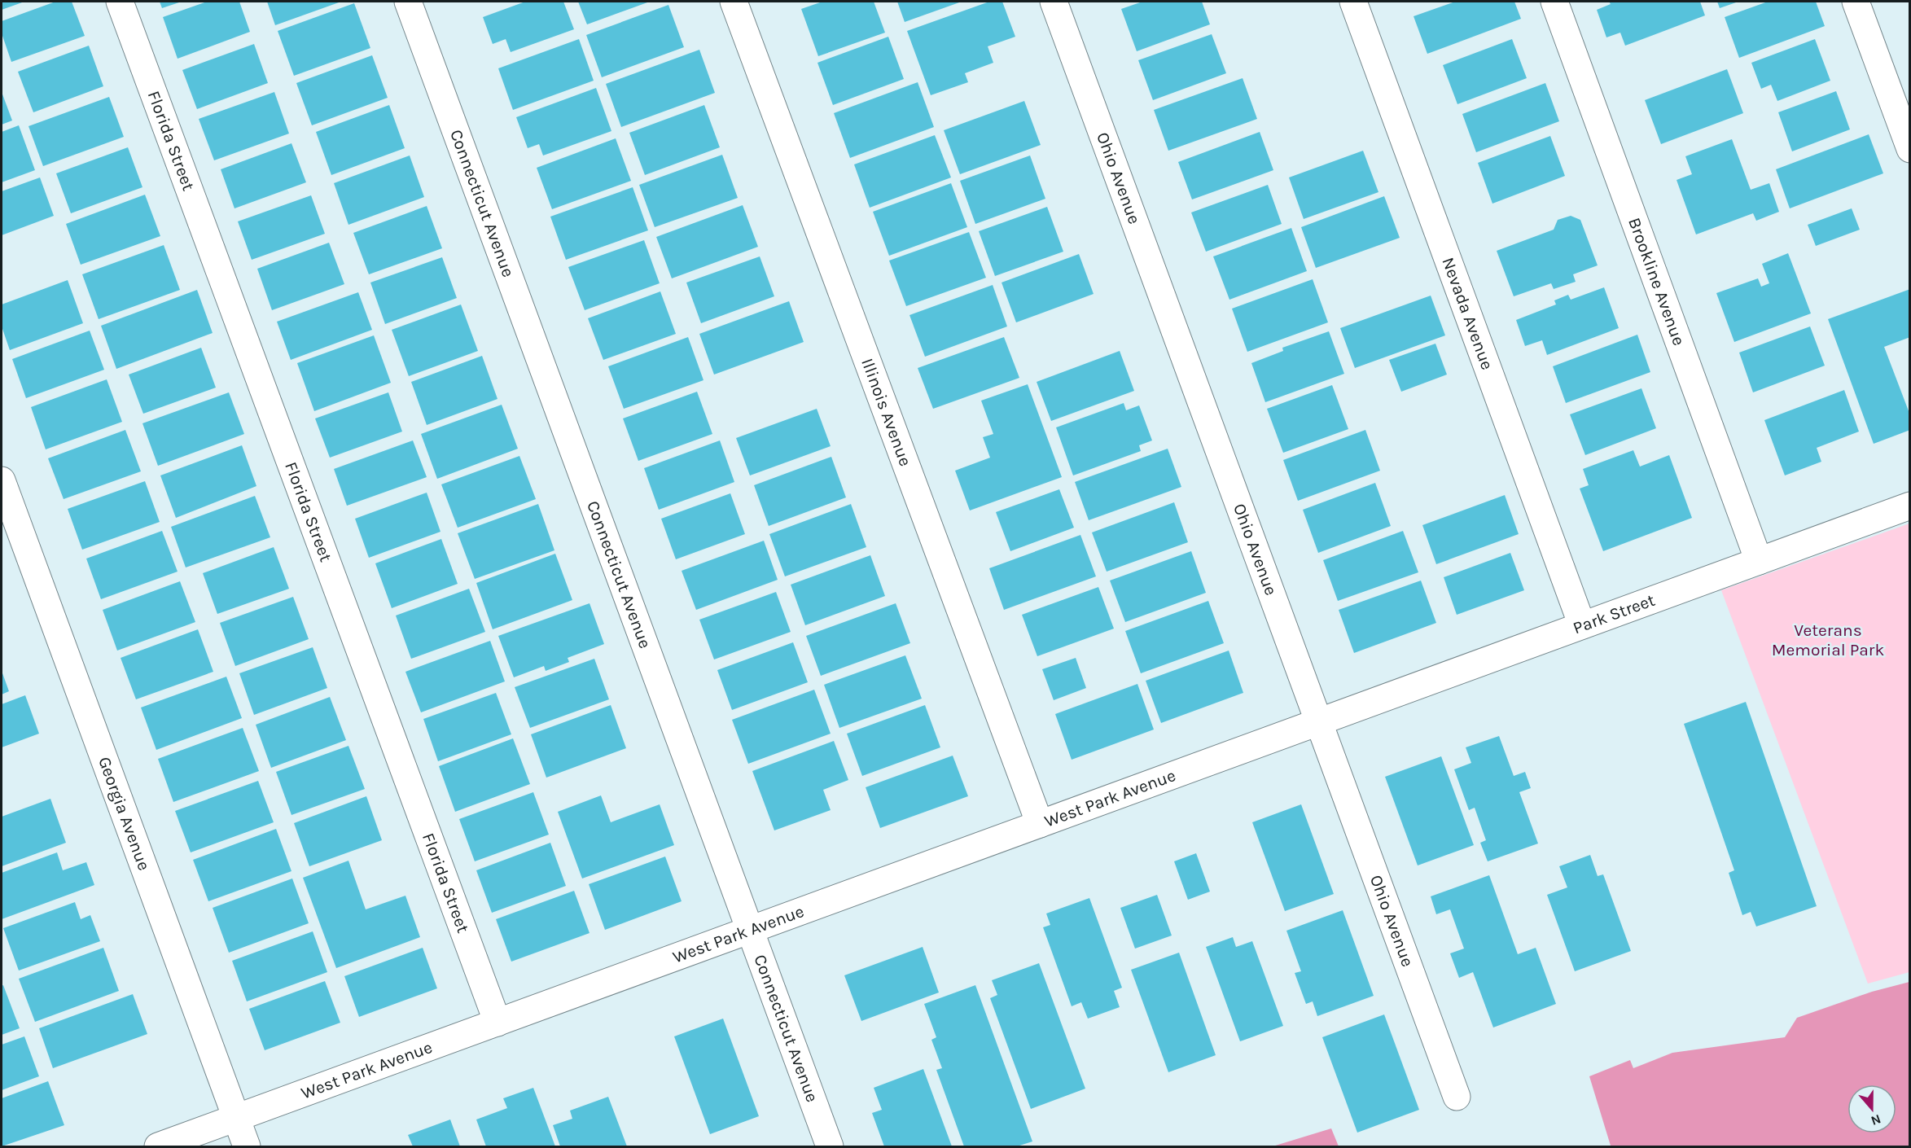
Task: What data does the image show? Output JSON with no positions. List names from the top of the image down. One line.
{"streets":{"street":["Florida Street","Ohio Avenue","Connecticut Avenue","Brookline Avenue","Nevada Avenue","Illinois Avenue","Park Street","West Park Avenue","Georgia Avenue"]},"crossings":[["Florida Street","West Park Avenue"],["Ohio Avenue","Park Street"],["Ohio Avenue","West Park Avenue"],["Connecticut Avenue","West Park Avenue"],["Brookline Avenue","Park Street"],["Nevada Avenue","Park Street"],["Illinois Avenue","West Park Avenue"],["Park Street","West Park Avenue"],["West Park Avenue","Georgia Avenue"]],"parks":["Veterans Memorial Park"],"north":"bottom"}
